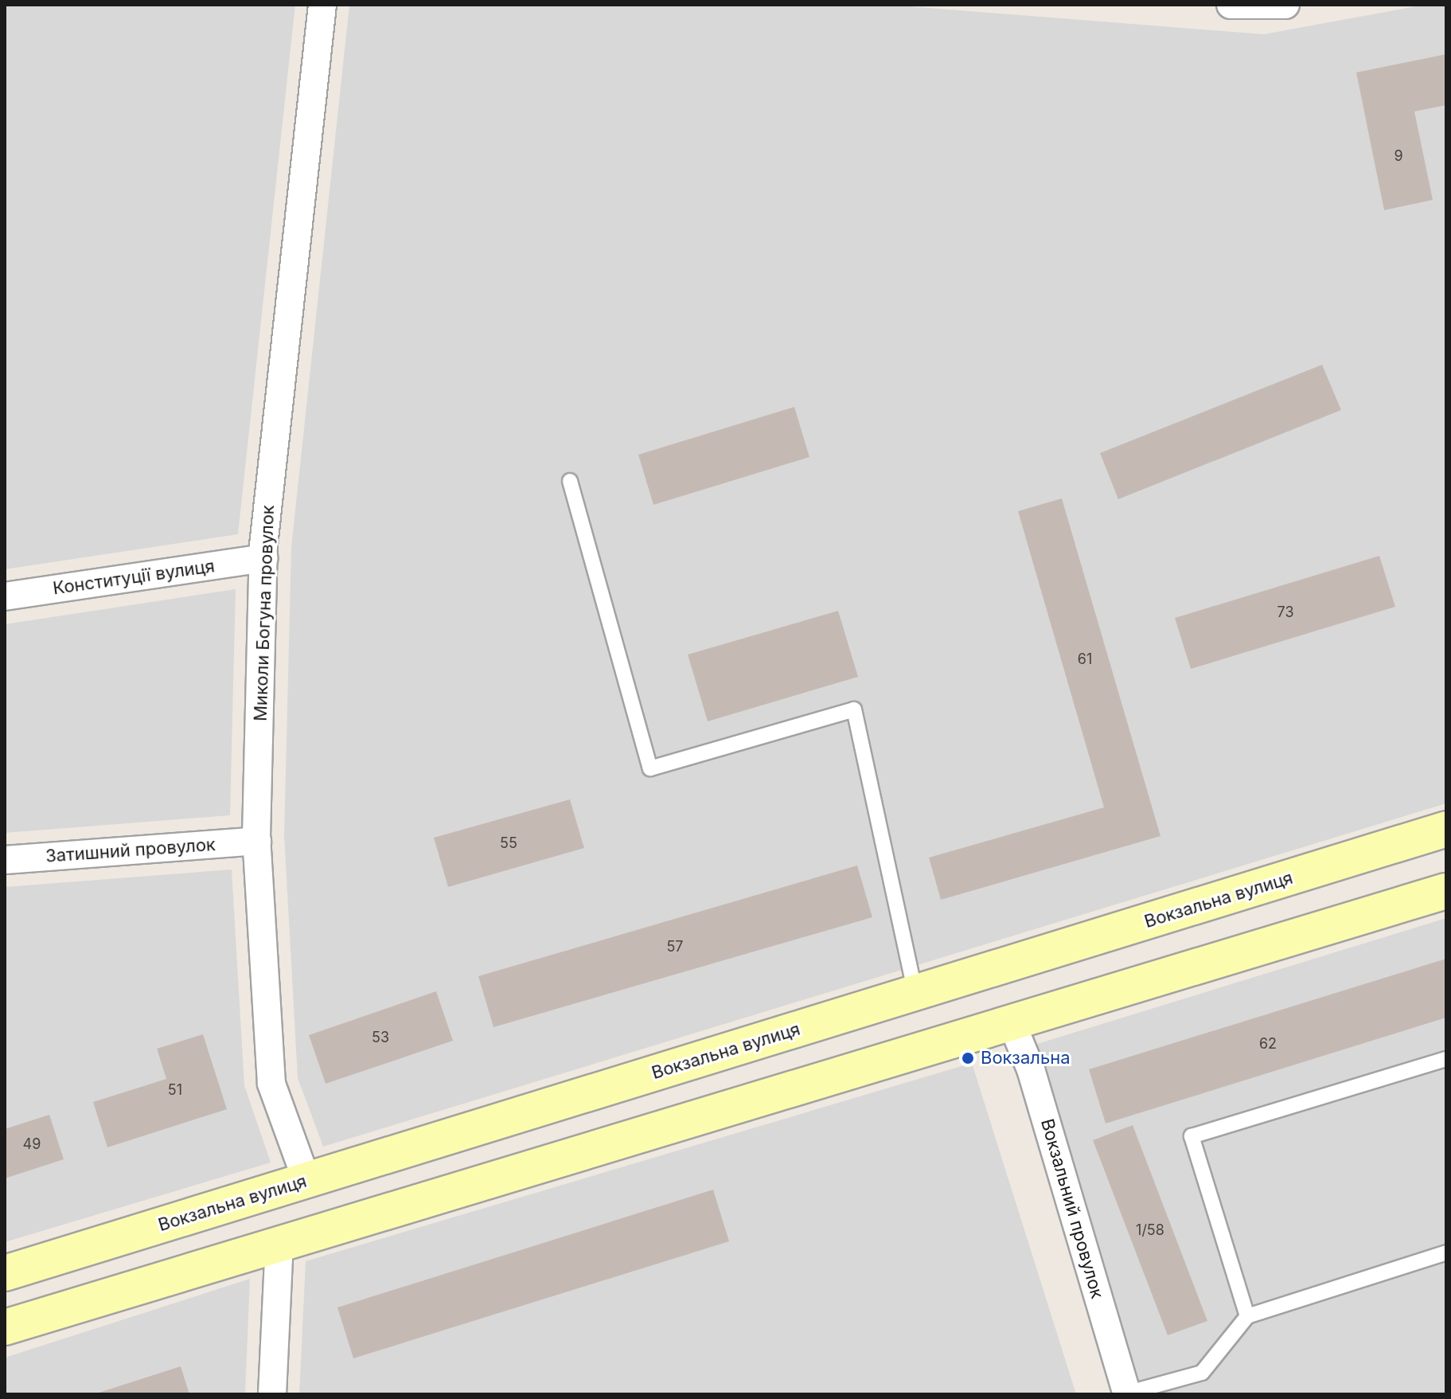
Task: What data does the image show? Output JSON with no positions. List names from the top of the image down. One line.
{"streets":{"street":["Конституції вулиця","Миколи Богуна провулок","Затишний провулок","Вокзальна вулиця","Вокзальний провулок"]},"crossings":[["Конституції вулиця","Миколи Богуна провулок"],["Миколи Богуна провулок","Затишний провулок"],["Миколи Богуна провулок","Вокзальна вулиця"]],"places":["Вокзальна"],"house_numbers":["9","73","61","55","57","53","62","51","49","1/58"]}
